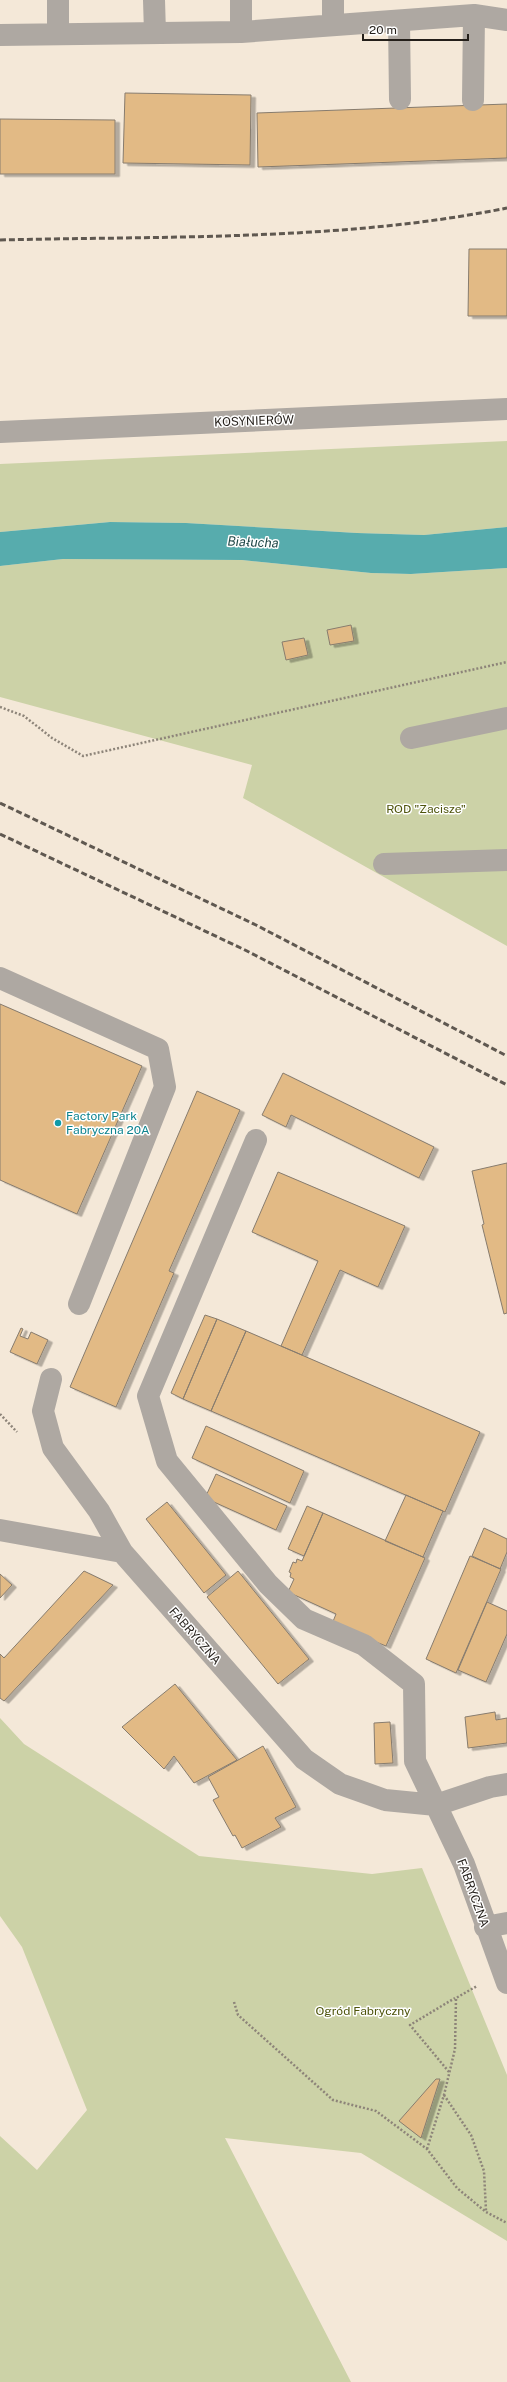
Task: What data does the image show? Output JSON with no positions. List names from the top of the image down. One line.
{"streets":{"street":["KOSYNIERÓW","FABRYCZNA"]},"water":["Białucha"],"parks":["ROD \"Zacisze\"","Ogród Fabryczny"],"places":["Factory Park Fabryczna 20A"],"scale_bar":"20 m"}
